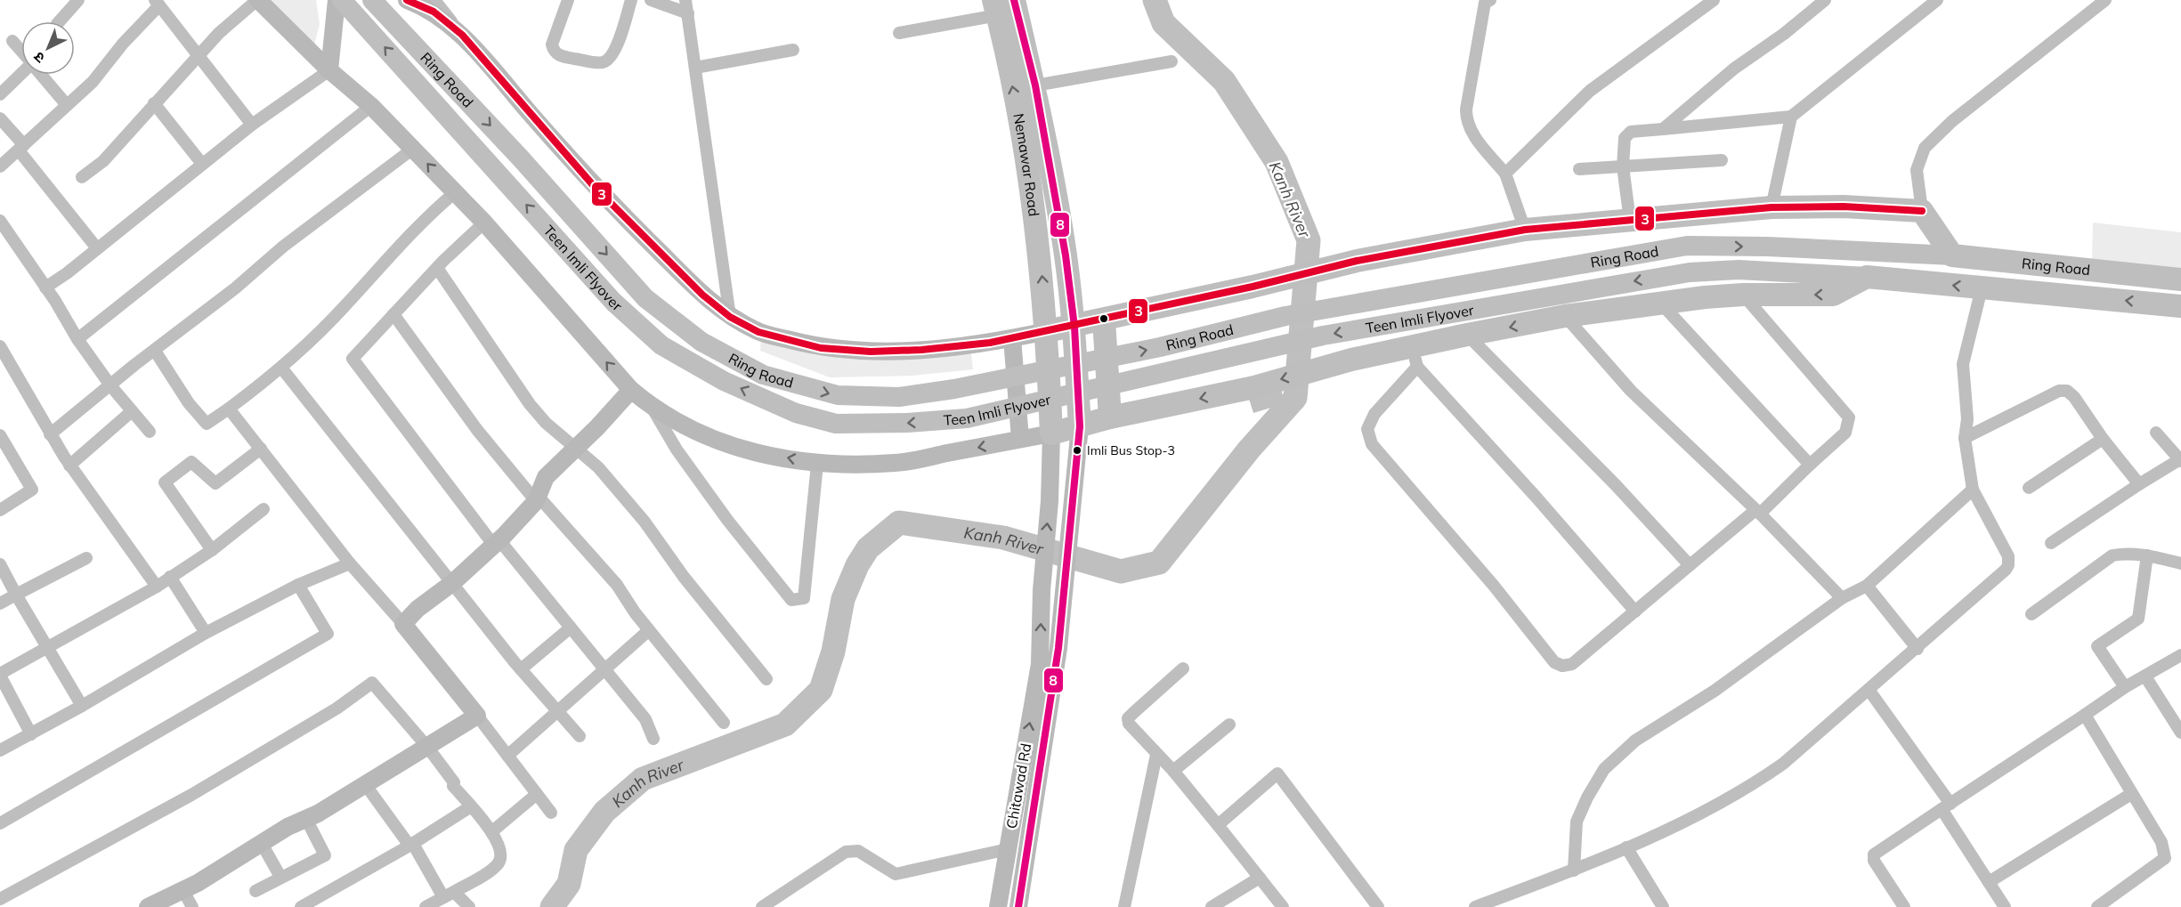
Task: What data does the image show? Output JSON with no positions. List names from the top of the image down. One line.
{"streets":{"highway":["Ring Road","Nemawar Road"],"main road":["Teen Imli Flyover"],"street":["Chitawad Rd"]},"crossings":[["Ring Road","Teen Imli Flyover"],["Nemawar Road","Chitawad Rd"]],"one_way":["Teen Imli Flyover"],"water":["Kanh River"],"places":["Imli Bus Stop-3"],"lines":["transit line 8","transit line 3"],"north":"bottom left"}
